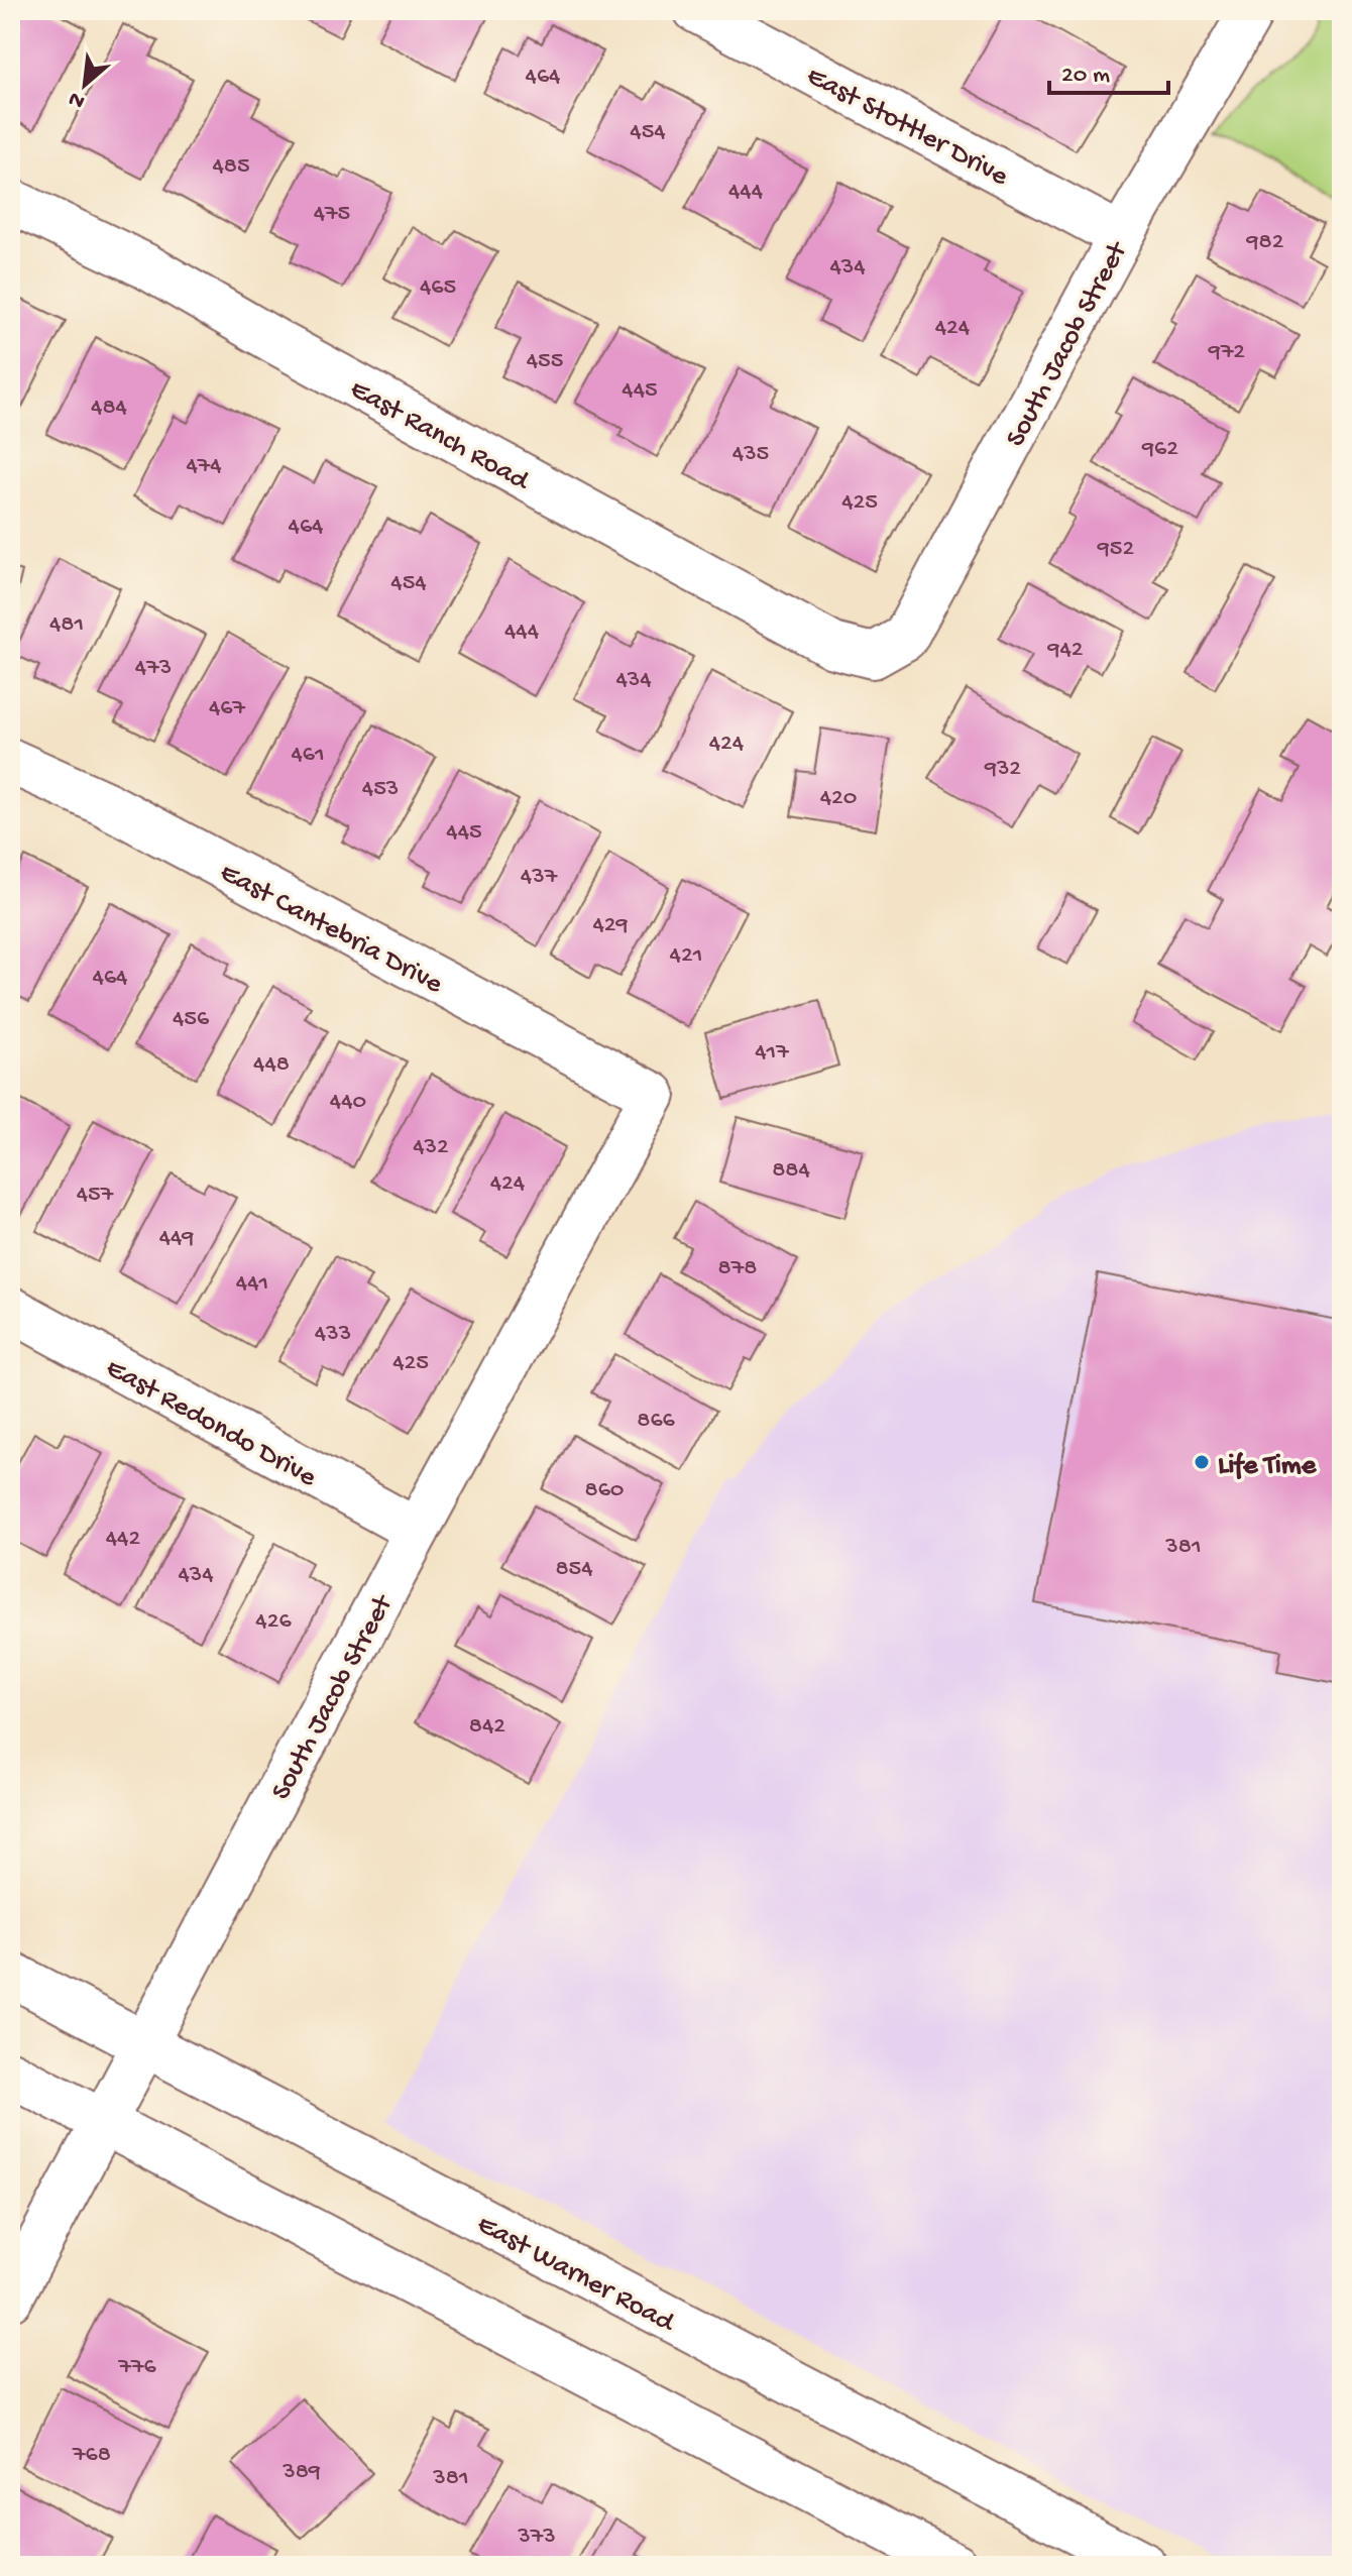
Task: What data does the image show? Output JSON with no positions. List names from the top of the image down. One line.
{"streets":{"street":["East Stottler Drive","South Jacob Street","East Ranch Road","East Cantebria Drive","East Redondo Drive","East Warner Road"]},"crossings":[["East Stottler Drive","South Jacob Street"],["South Jacob Street","East Ranch Road"],["South Jacob Street","East Cantebria Drive"],["South Jacob Street","East Redondo Drive"],["South Jacob Street","East Warner Road"]],"places":["Life Time"],"house_numbers":["464","454","485","444","475","982","434","465","424","972","455","445","484","962","435","474","425","464","952","454","481","444","942","473","434","467","424","461","932","453","420","445","437","429","421","464","456","417","448","440","432","884","424","457","449","878","441","433","425","866","860","442","381","854","434","426","842","776","768","389","381","373"],"scale_bar":"20 m","north":"bottom left"}
